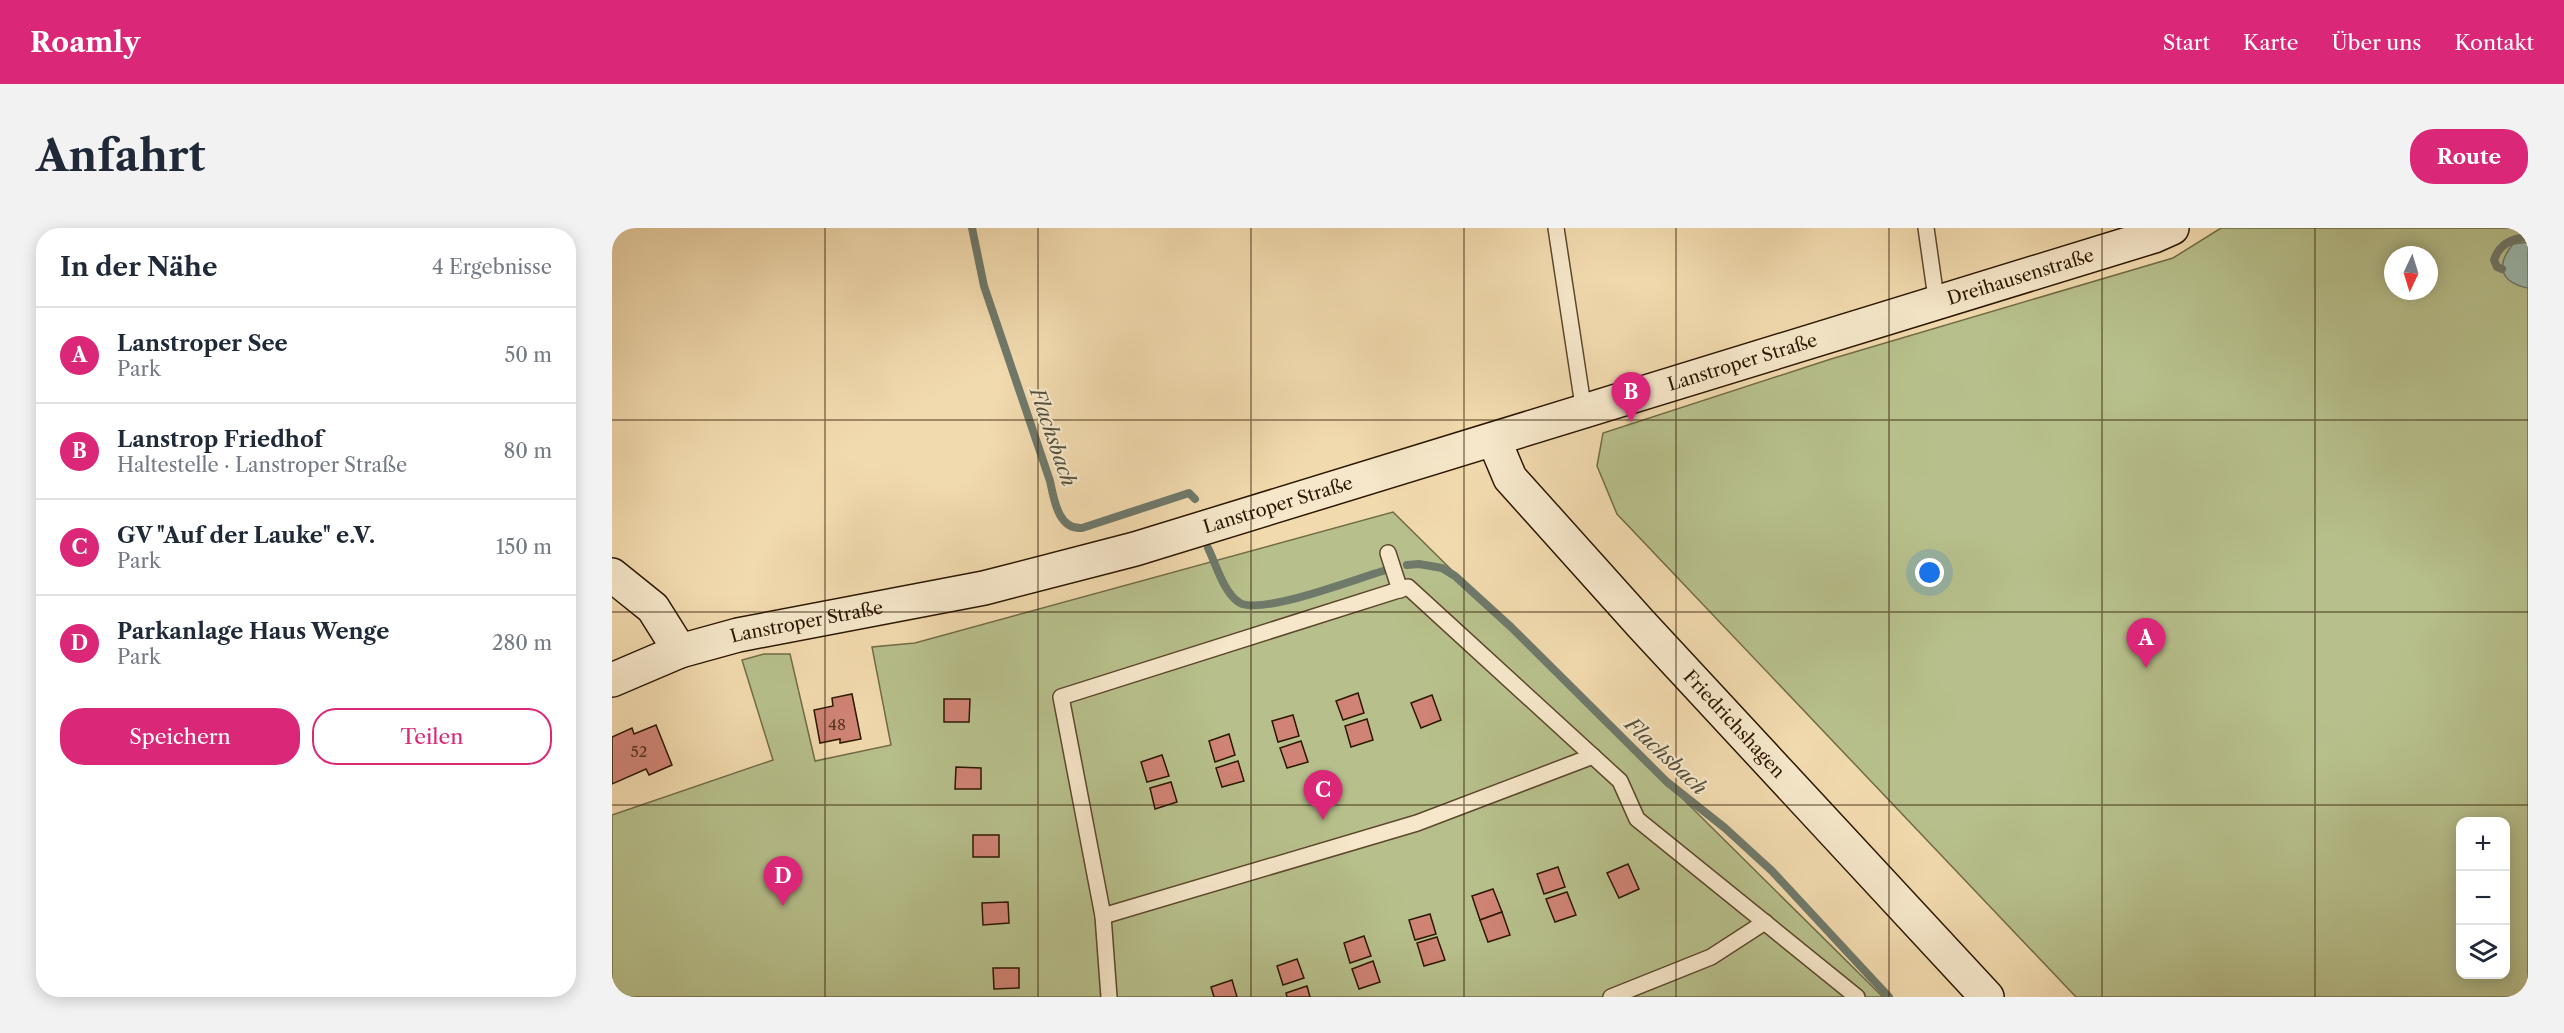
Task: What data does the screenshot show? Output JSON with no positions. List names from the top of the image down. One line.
{"streets":{"main road":["Dreihausenstraße","Lanstroper Straße","Friedrichshagen"]},"crossings":[["Dreihausenstraße","Lanstroper Straße"],["Lanstroper Straße","Friedrichshagen"]],"water":["Flachsbach"],"house_numbers":["48","52"],"north":"bottom","page":{"header":"Roamly","nav":["Start","Karte","Über uns","Kontakt"],"buttons":["Route",["Speichern","Teilen"]],"title":"Anfahrt","heading":["In der Nähe","4 Ergebnisse"],"list":[{"mark":"A","name":"Lanstroper See","note":"Park","value":"50 m"},{"mark":"B","name":"Lanstrop Friedhof","note":"Haltestelle · Lanstroper Straße","value":"80 m"},{"mark":"C","name":"GV \"Auf der Lauke\" e.V.","note":"Park","value":"150 m"},{"mark":"D","name":"Parkanlage Haus Wenge","note":"Park","value":"280 m"}],"pins":["B","A","C","D"],"map_buttons":["+","−"]}}
